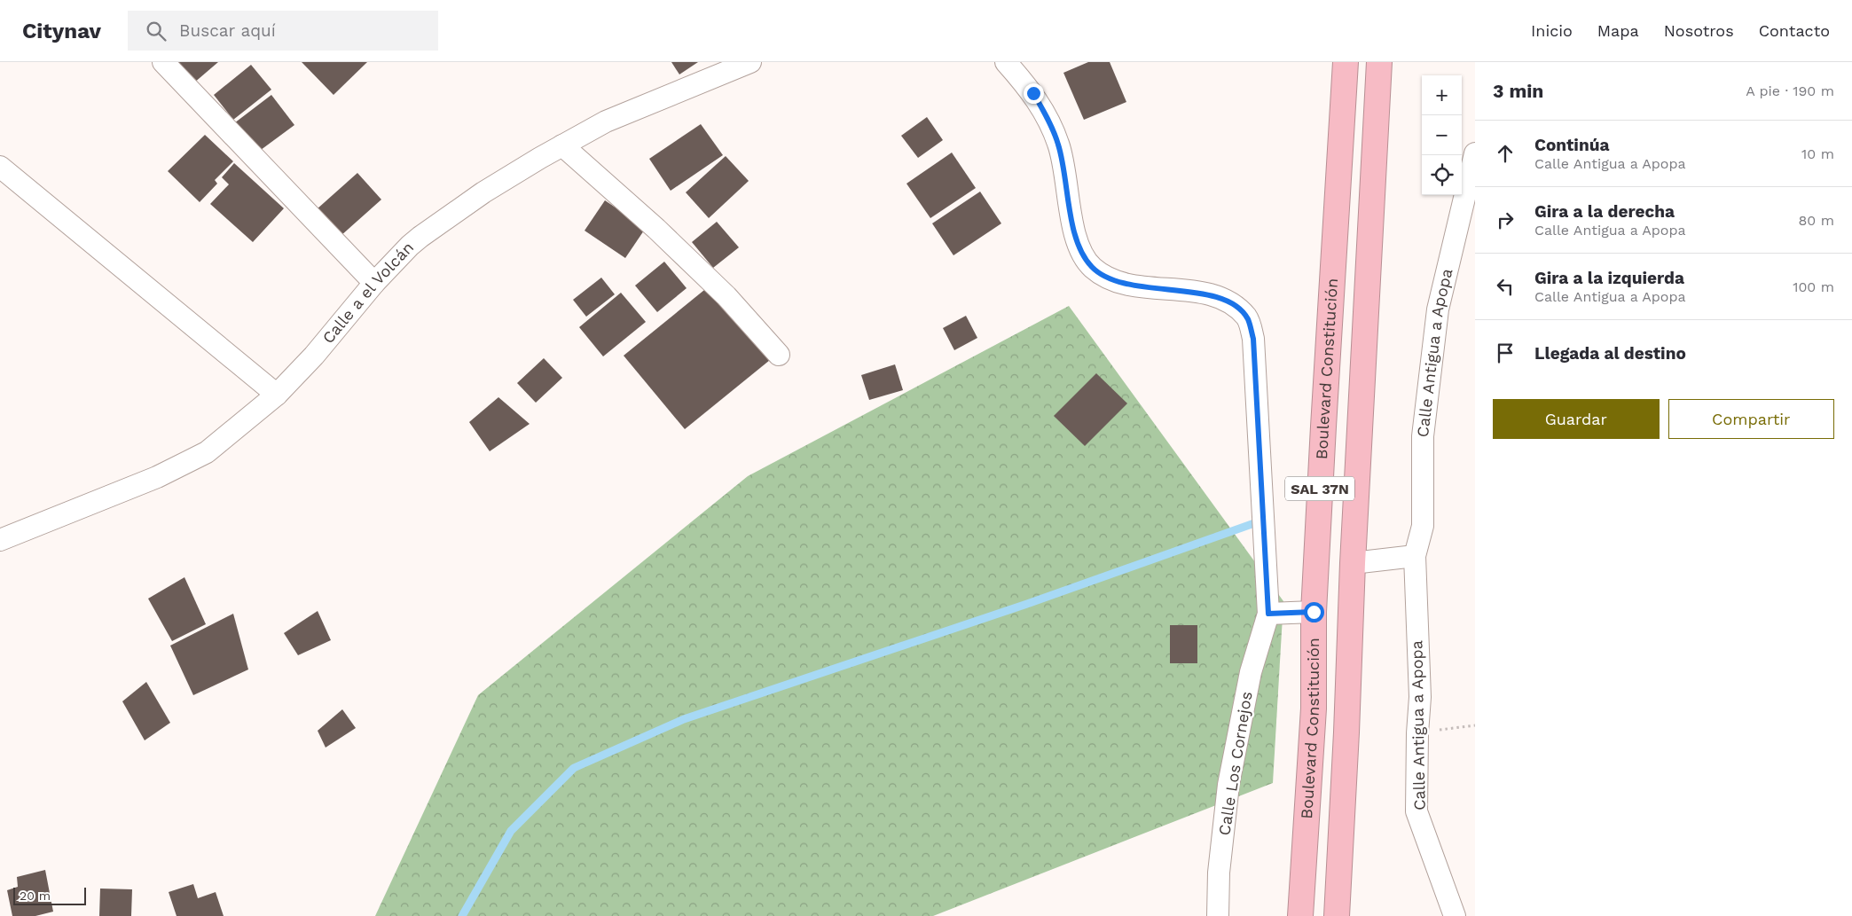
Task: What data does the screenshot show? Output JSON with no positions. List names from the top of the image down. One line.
{"streets":{"highway":["Boulevard Constitución","SAL 37N"],"street":["Calle a el Volcán","Calle Antigua a Apopa","Calle Los Cornejos"]},"scale_bar":"20 m","page":{"header":"Citynav","search":"Buscar aquí","nav":["Inicio","Mapa","Nosotros","Contacto"],"heading":["3 min","A pie · 190 m"],"map_buttons":["+","−"],"list":[["Continúa","Calle Antigua a Apopa","10 m"],["Gira a la derecha","Calle Antigua a Apopa","80 m"],["Gira a la izquierda","Calle Antigua a Apopa","100 m"],"Llegada al destino"],"buttons":["Guardar","Compartir"],"scale":"20 m"}}
